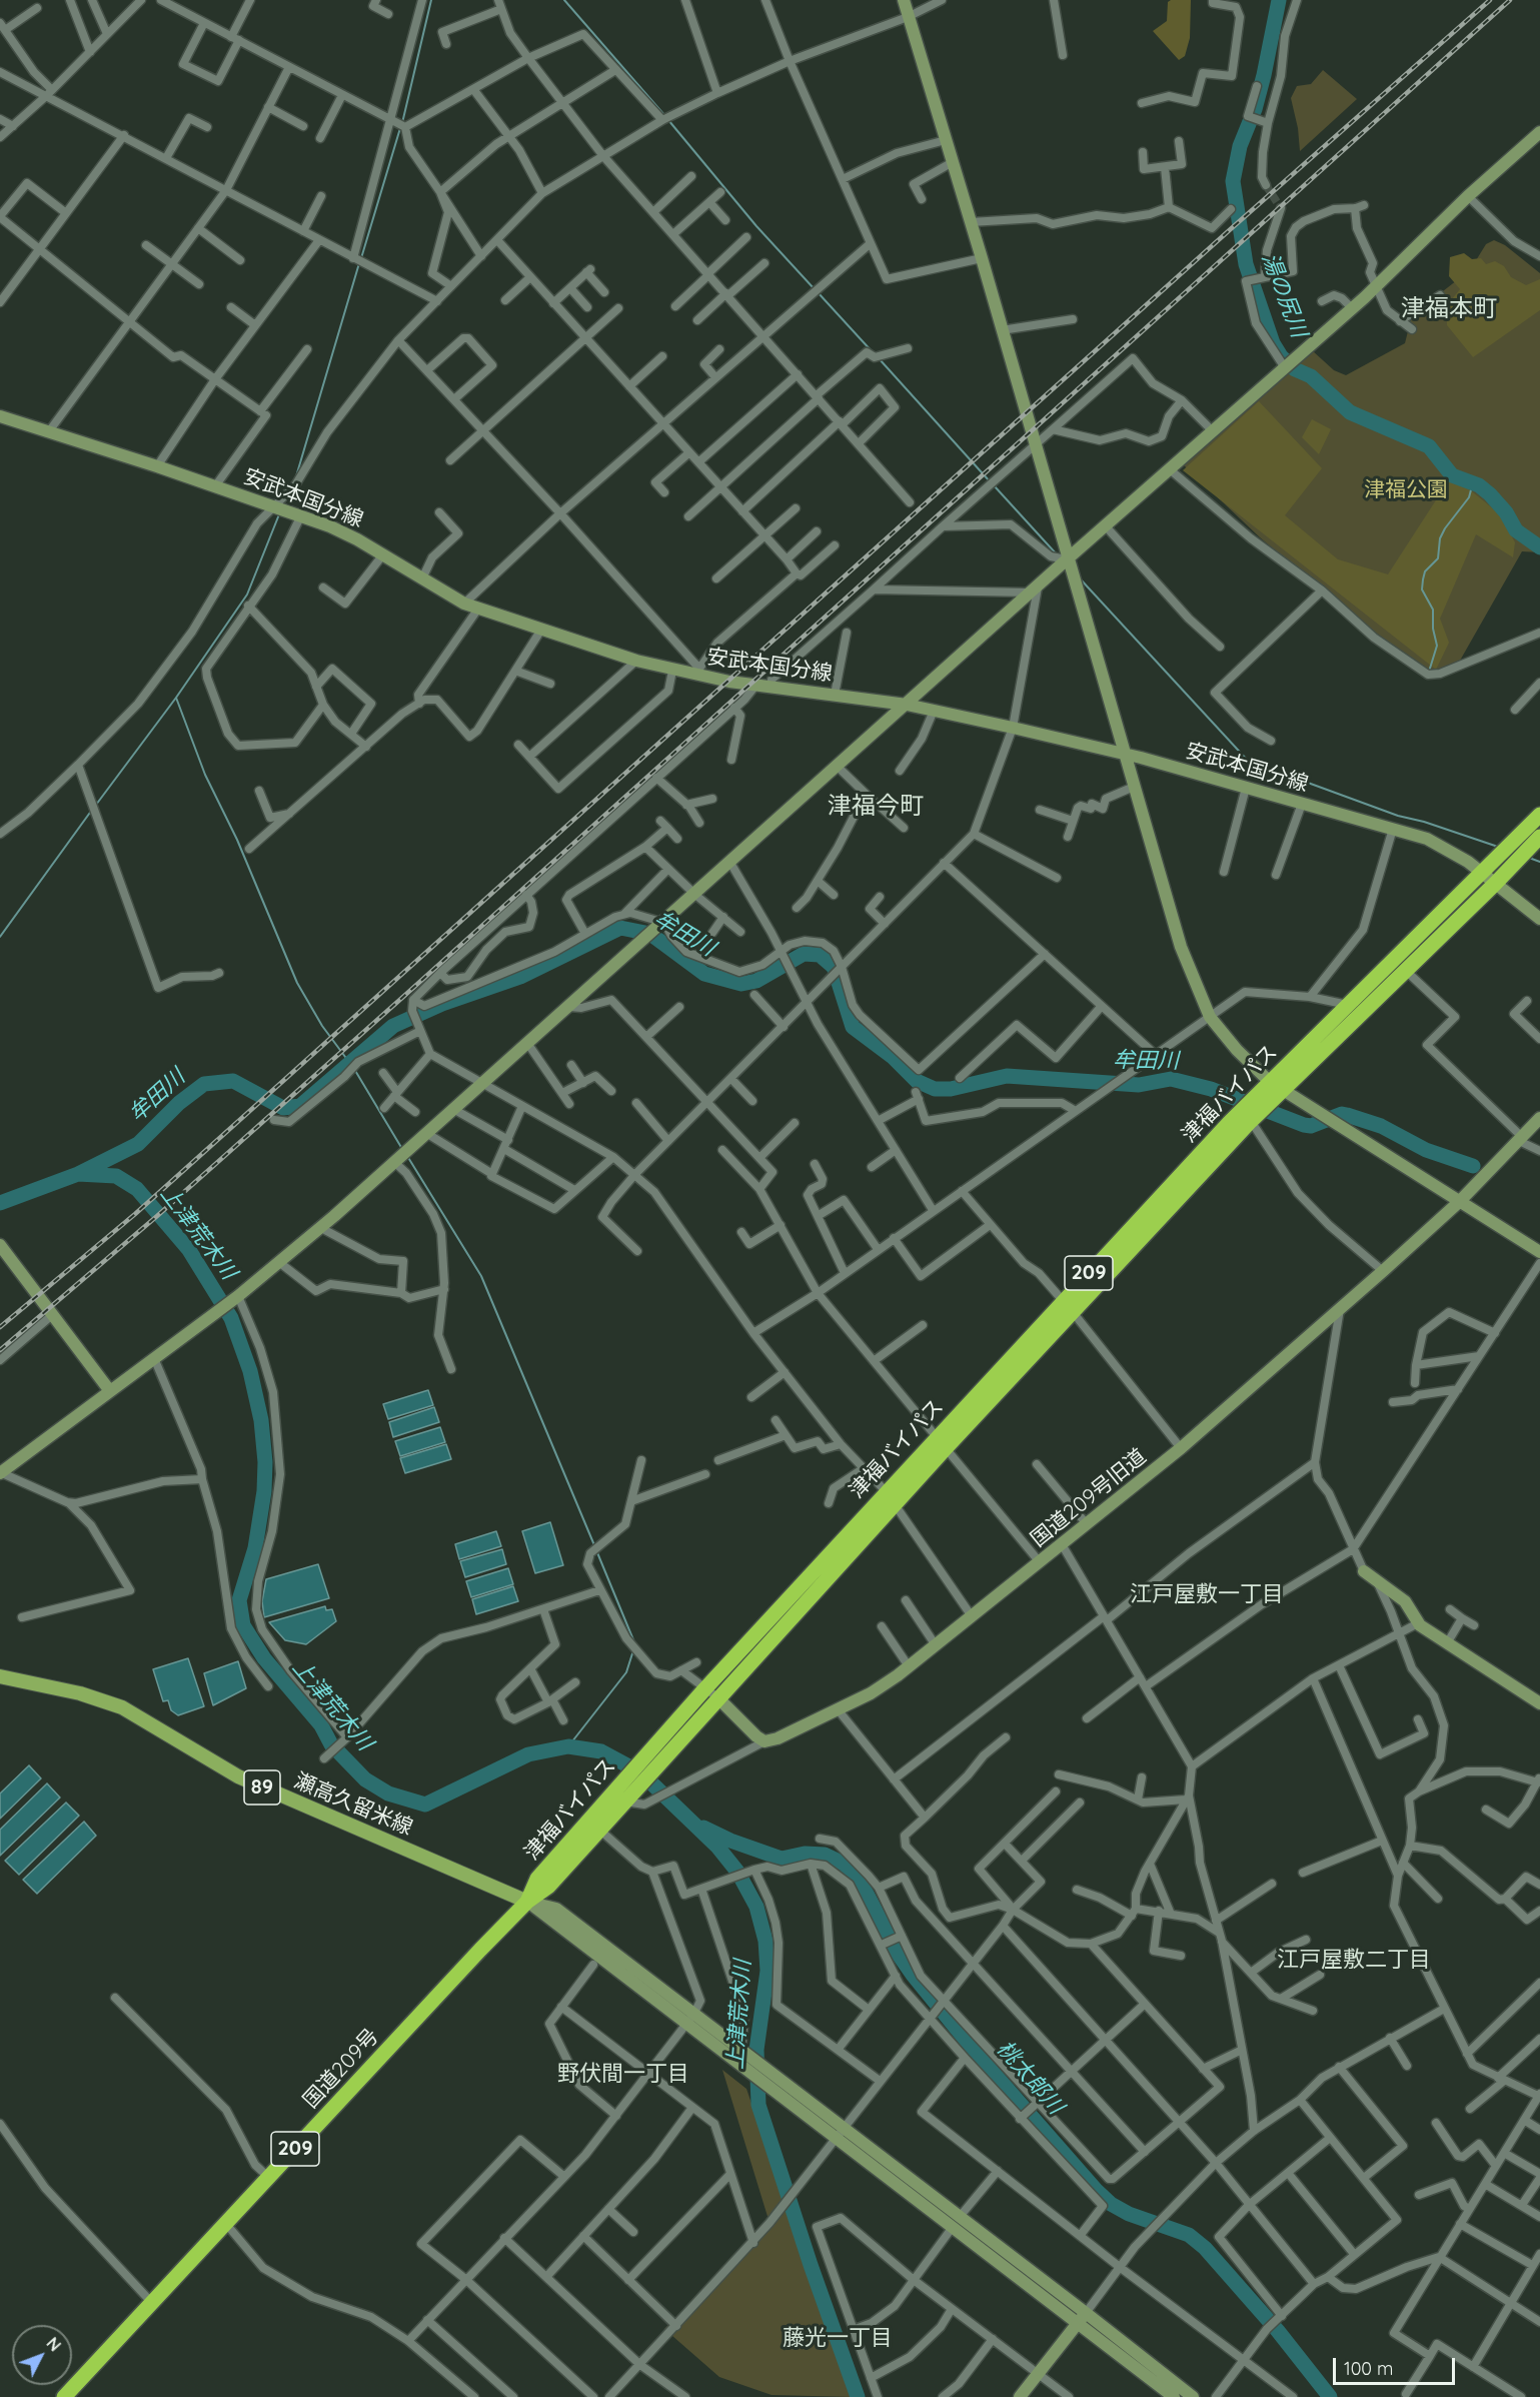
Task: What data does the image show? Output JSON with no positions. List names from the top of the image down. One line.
{"streets":{"highway":["津福バイパス","209","国道209号"],"main road":["89","瀬高久留米線"],"street":["安武本国分線","国道209号旧道"]},"crossings":[["安武本国分線","津福バイパス"],["津福バイパス","瀬高久留米線"],["津福バイパス","国道209号"],["瀬高久留米線","国道209号"]],"districts":["津福本町","津福今町","江戸屋敷一丁目","江戸屋敷二丁目","野伏間一丁目","藤光一丁目"],"water":["湯の尻川","牟田川","上津荒木川","桃太郎川"],"parks":["津福公園"],"scale_bar":"100 m","north":"top right"}
